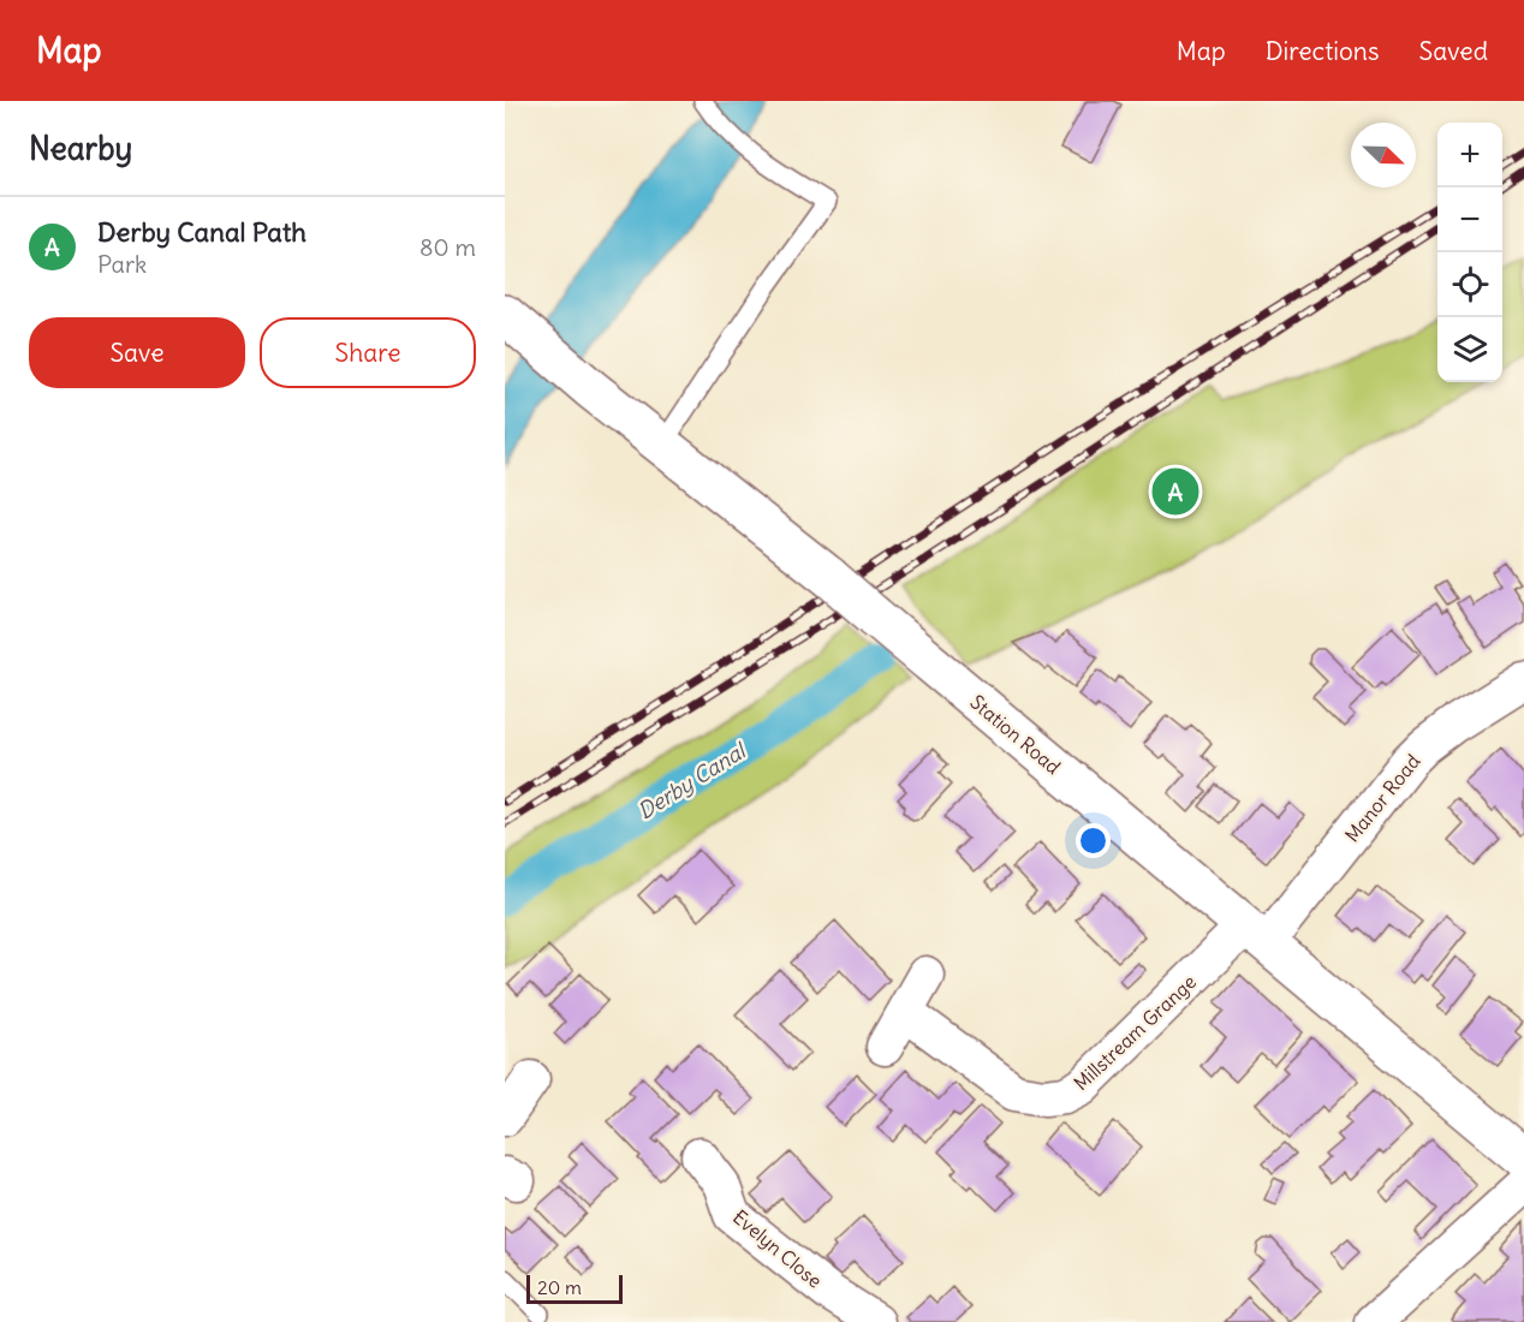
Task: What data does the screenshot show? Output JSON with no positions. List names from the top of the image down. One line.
{"streets":{"main road":["Station Road"],"street":["Manor Road","Millstream Grange","Evelyn Close"]},"crossings":[["Station Road","Manor Road"],["Station Road","Millstream Grange"],["Manor Road","Millstream Grange"]],"water":["Derby Canal"],"scale_bar":"20 m","north":"bottom right","page":{"header":"Map","nav":["Map","Directions","Saved"],"heading":"Nearby","map_buttons":["+","−"],"list":[{"mark":"A","name":"Derby Canal Path","note":"Park","value":"80 m"}],"buttons":["Save","Share"],"pins":"A","scale":"20 m"}}
